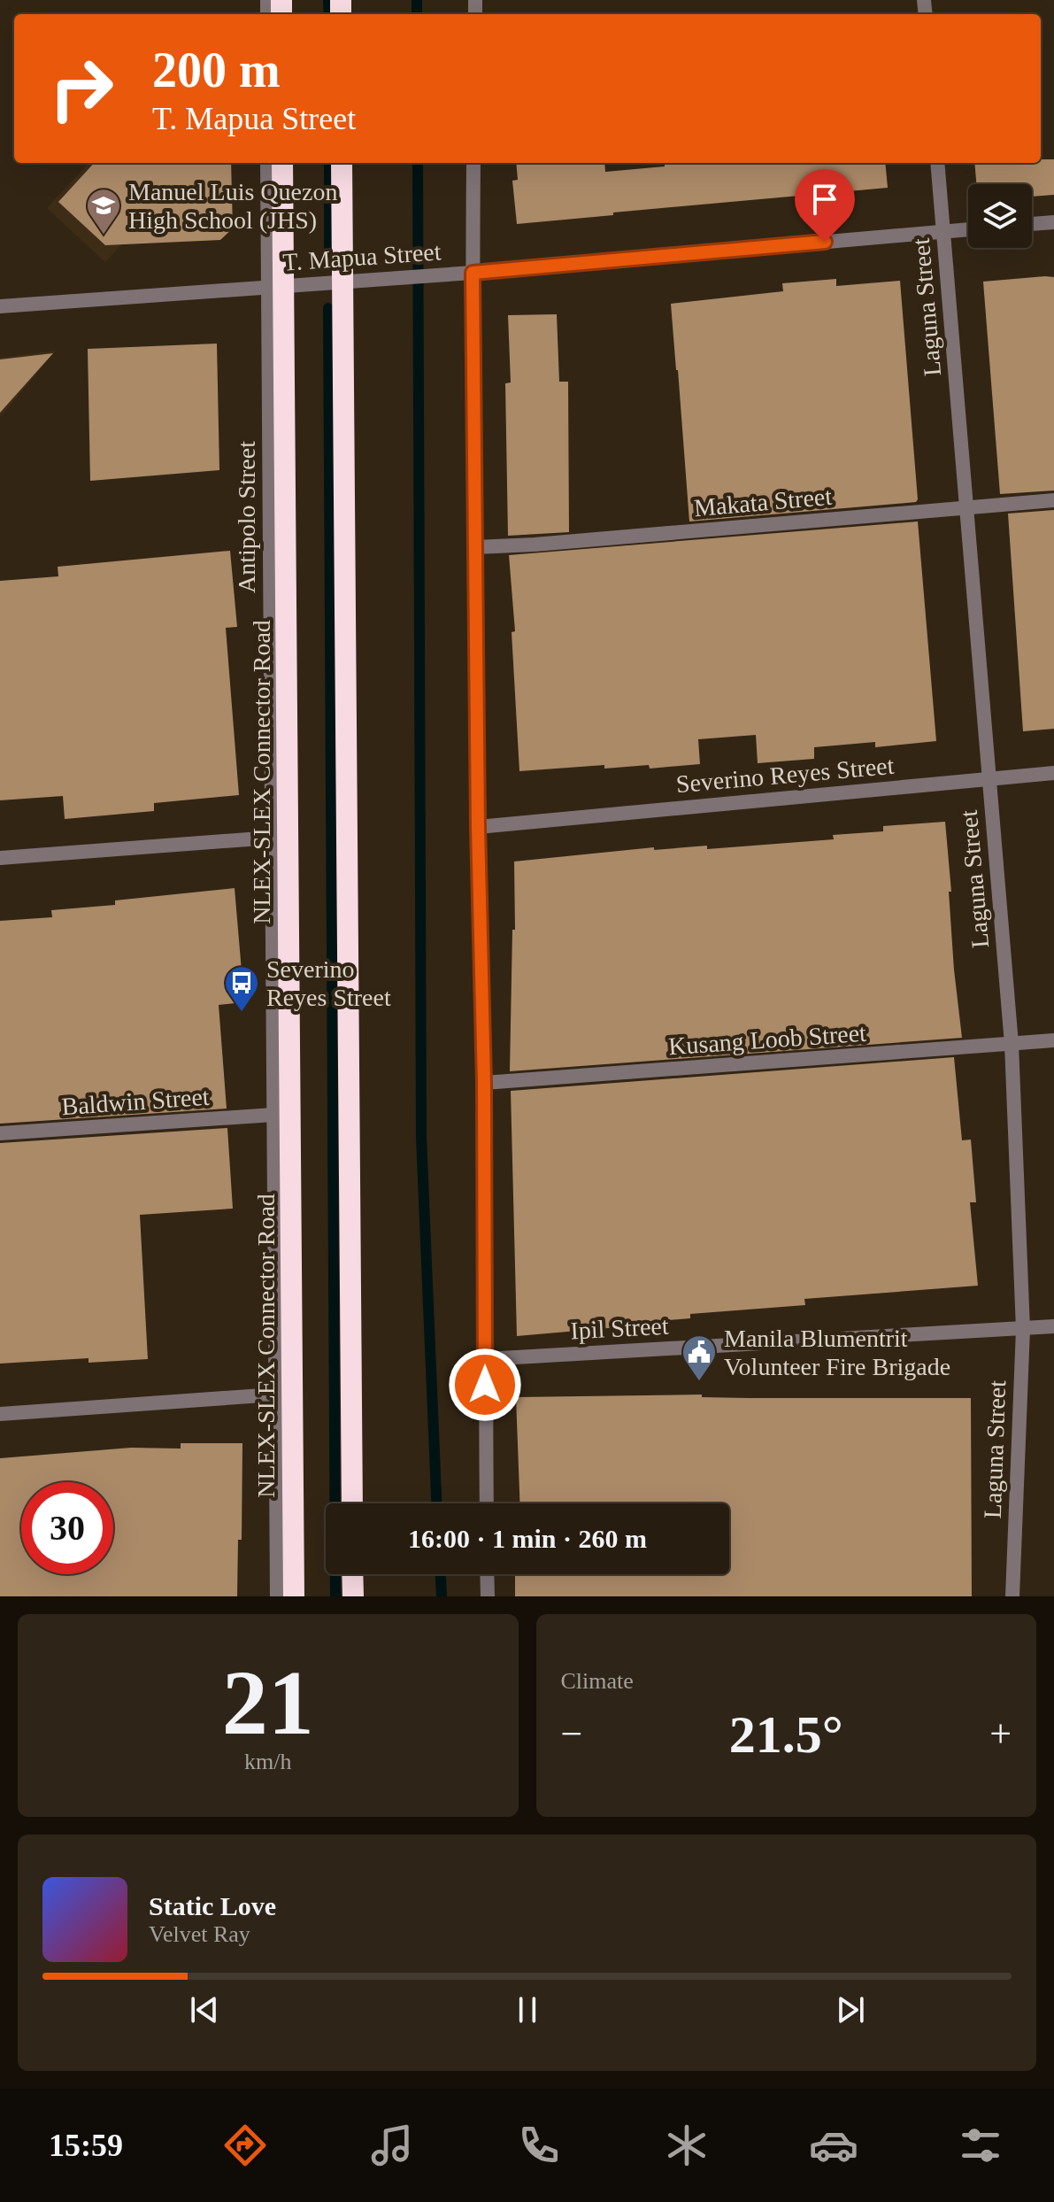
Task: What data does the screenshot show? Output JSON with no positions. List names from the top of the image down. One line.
{"streets":{"highway":["NLEX-SLEX Connector Road"],"street":["T. Mapua Street","Laguna Street","Makata Street","Antipolo Street","Severino Reyes Street","Kusang Loob Street","Baldwin Street","Ipil Street"]},"crossings":[["T. Mapua Street","Laguna Street"],["T. Mapua Street","Antipolo Street"],["Laguna Street","Makata Street"],["Laguna Street","Severino Reyes Street"],["Laguna Street","Kusang Loob Street"],["Laguna Street","Ipil Street"],["Antipolo Street","Baldwin Street"]],"places":{"school or university":["Manuel Luis Quezon High School (JHS)"],"bus stop":["Severino Reyes Street"],"public building":["Manila Blumentrit Volunteer Fire Brigade"]},"page":{"turn":["200 m","T. Mapua Street"],"limit":"30","trip":"16:00 · 1 min · 260 m","tile":[["21","km/h"],"Climate"],"heat":["−","21.5°","+"],"song":["Static Love","Velvet Ray"],"tabs":"15:59"}}
